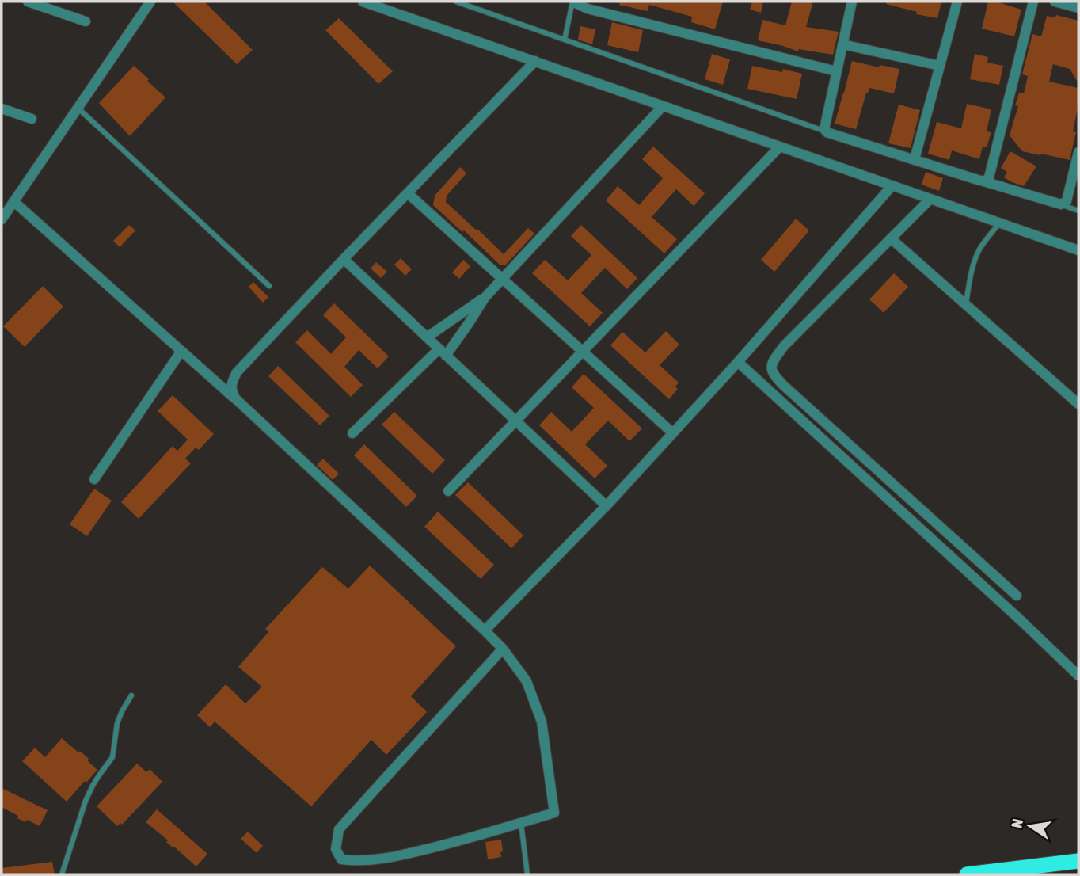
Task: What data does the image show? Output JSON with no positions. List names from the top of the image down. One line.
{"north":"left"}
